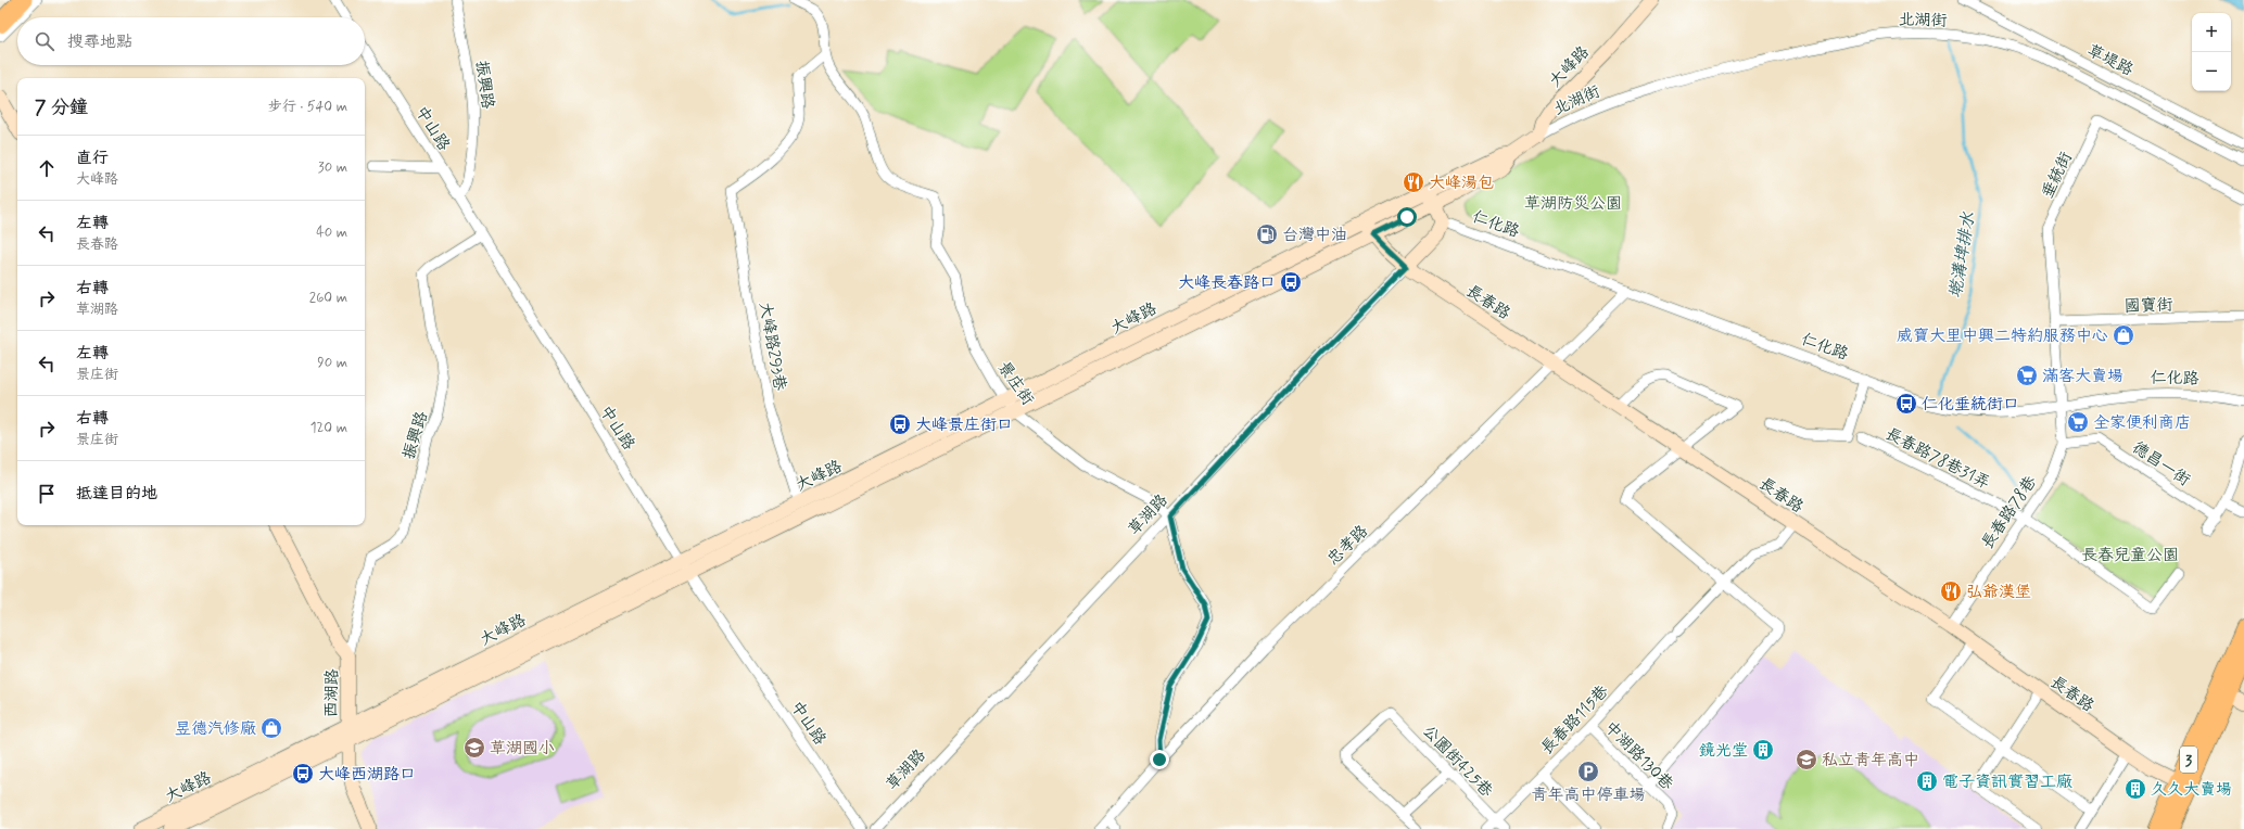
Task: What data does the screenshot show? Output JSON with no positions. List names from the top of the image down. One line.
{"streets":{"main road":["3"],"street":["北湖街","草堤路","大峰路","振興路","中山路","垂統街","仁化路","長春路","國寶街","大峰路293巷","景庄街","長春路78巷31弄","德昌一街","長春路78巷","草湖路","忠孝路","西湖路","長春路115巷","中湖路130巷","公園街425巷"]},"crossings":[["北湖街","大峰路"],["大峰路","中山路"],["大峰路","長春路"],["大峰路","大峰路293巷"],["大峰路","景庄街"],["大峰路","西湖路"],["振興路","中山路"],["振興路","西湖路"],["垂統街","仁化路"],["垂統街","國寶街"],["垂統街","長春路78巷"],["仁化路","長春路78巷"],["仁化路","草湖路"],["仁化路","忠孝路"],["長春路","長春路78巷"],["長春路","草湖路"],["長春路","忠孝路"],["長春路","長春路115巷"],["長春路","3"],["大峰路293巷","景庄街"],["景庄街","草湖路"],["長春路78巷31弄","長春路78巷"],["德昌一街","長春路78巷"],["長春路115巷","中湖路130巷"],["長春路115巷","公園街425巷"]],"water":["墘溝埤排水"],"parks":["草湖防災公園","長春兒童公園"],"places":{"restaurant":["大峰湯包","弘爺漢堡"],"fuel station":["台灣中油"],"bus stop":["大峰長春路口","仁化垂統街口","大峰景庄街口","大峰西湖路口"],"shop":["威寶大里中興二特約服務中心","昱德汽修廠"],"supermarket":["滿客大賣場","全家便利商店"],"school or university":["草湖國小","私立青年高中"],"building":["鏡光堂","電子資訊實習工廠","久久大賣場"],"parking":["青年高中停車場"]},"page":{"map_buttons":["+","−"],"search":"搜尋地點","heading":["7 分鐘","步行 · 540 m"],"list":[["直行","大峰路","30 m"],["左轉","長春路","40 m"],["右轉","草湖路","260 m"],["左轉","景庄街","90 m"],["右轉","景庄街","120 m"],"抵達目的地"]}}
